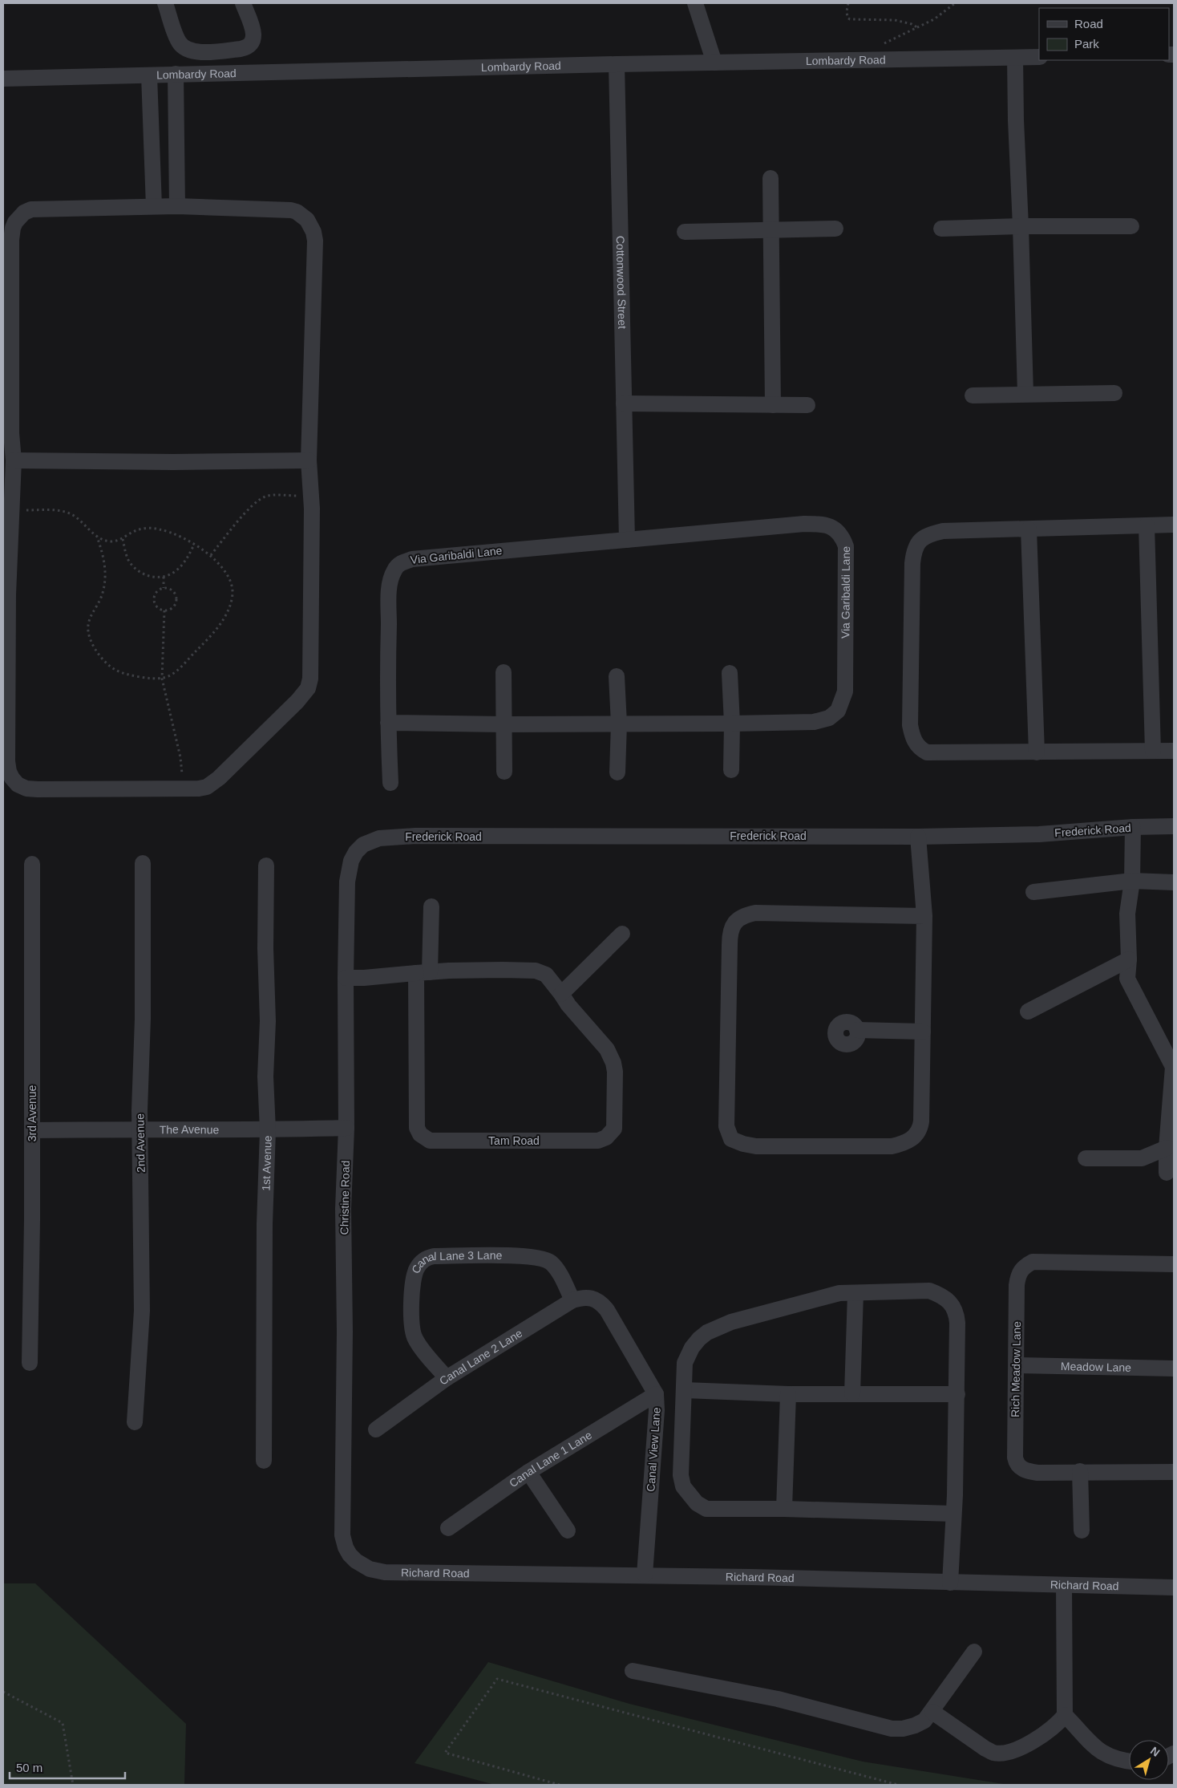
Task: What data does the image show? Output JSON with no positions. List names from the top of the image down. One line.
{"streets":{"street":["Lombardy Road","Cottonwood Street","Via Garibaldi Lane","Frederick Road","3rd Avenue","The Avenue","Tam Road","2nd Avenue","1st Avenue","Christine Road","Canal Lane 3 Lane","Canal Lane 2 Lane","Meadow Lane","Rich Meadow Lane","Canal View Lane","Canal Lane 1 Lane","Richard Road"]},"crossings":[["Lombardy Road","Cottonwood Street"],["Cottonwood Street","Via Garibaldi Lane"],["Frederick Road","Christine Road"],["3rd Avenue","The Avenue"],["The Avenue","2nd Avenue"],["The Avenue","1st Avenue"],["The Avenue","Christine Road"],["Tam Road","Christine Road"],["Christine Road","Richard Road"],["Canal Lane 3 Lane","Canal Lane 2 Lane"],["Canal Lane 2 Lane","Canal View Lane"],["Meadow Lane","Rich Meadow Lane"],["Canal View Lane","Canal Lane 1 Lane"],["Canal View Lane","Richard Road"]],"legend":["Road","Park"],"scale_bar":"50 m","north":"top right"}
